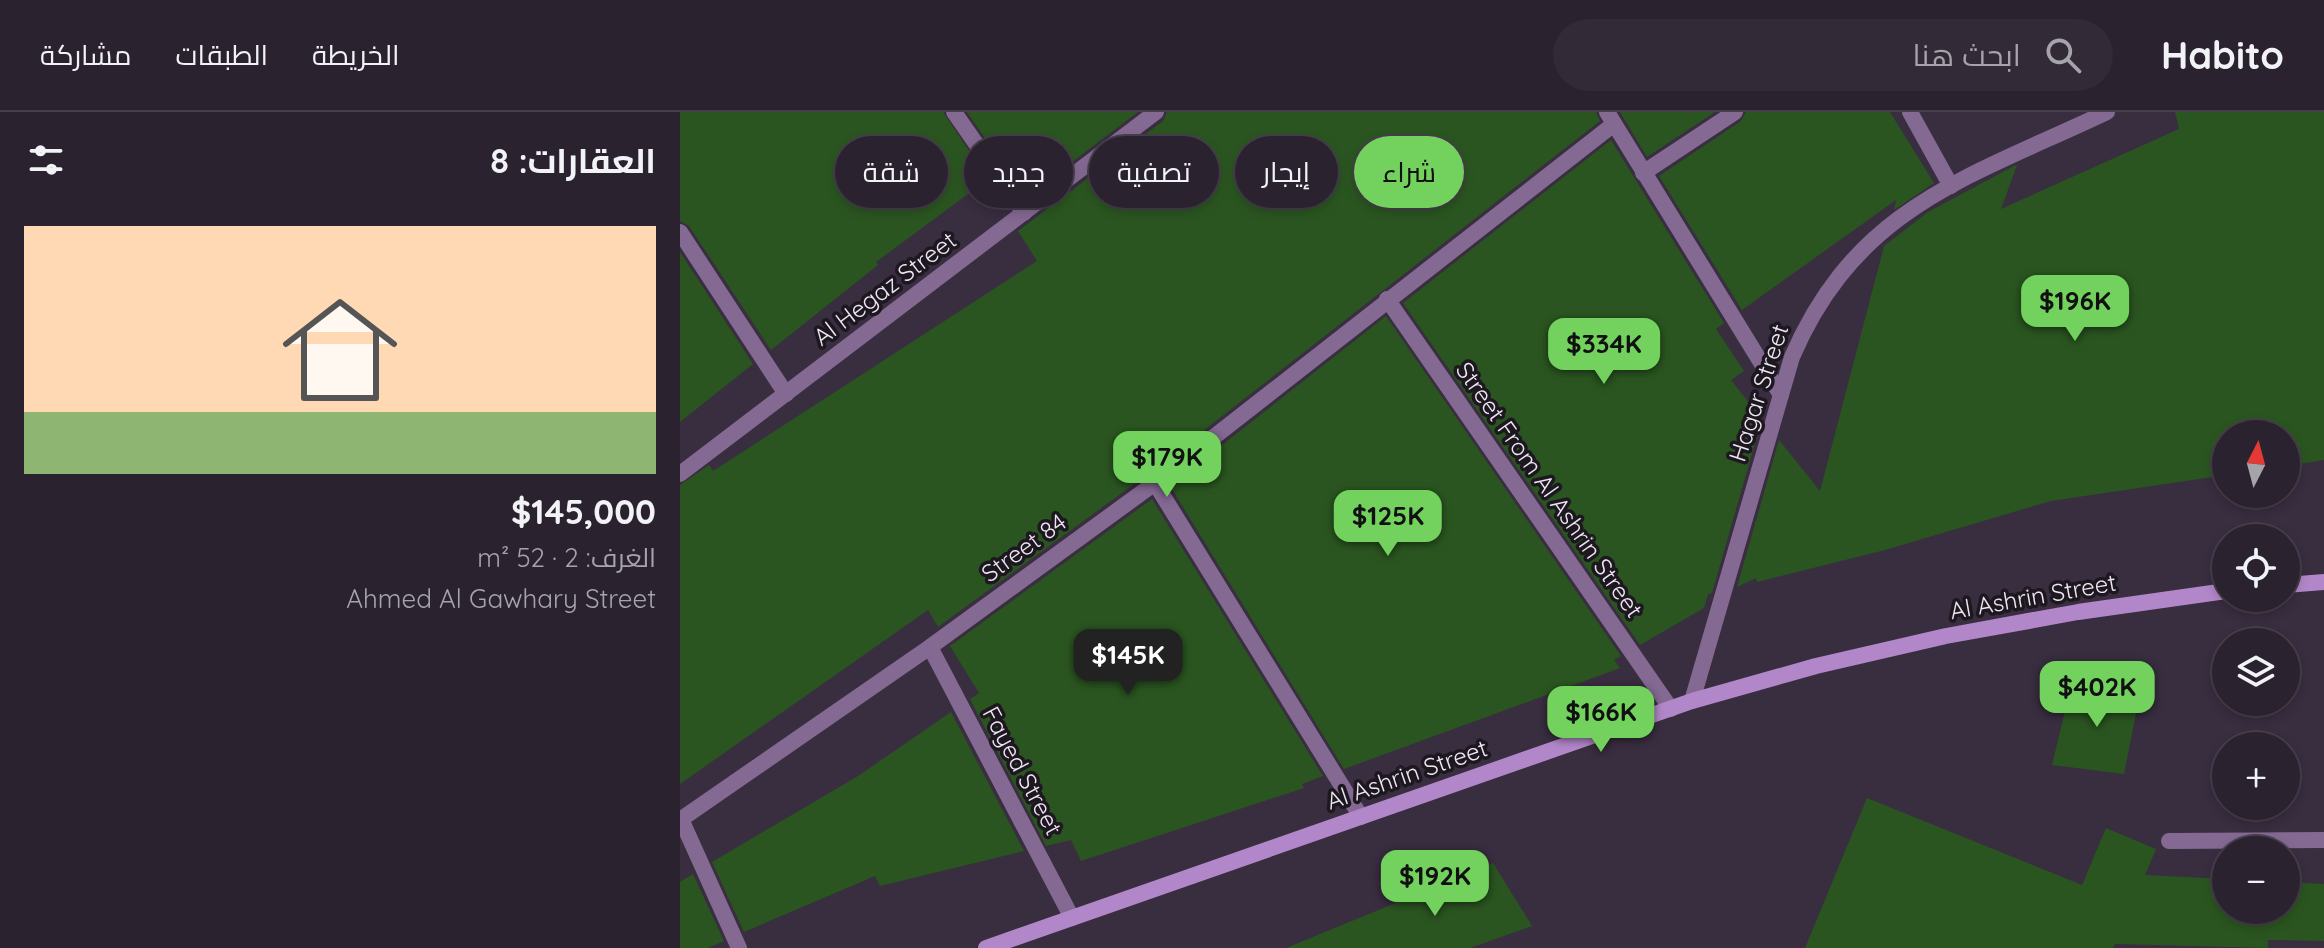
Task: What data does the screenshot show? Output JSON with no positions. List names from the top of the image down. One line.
{"streets":{"street":["Al Hegaz Street","Hagar Street","Street From Al Ashrin Street","Street 84","Al Ashrin Street","Fayed Street"]},"crossings":[["Hagar Street","Al Ashrin Street"],["Street From Al Ashrin Street","Street 84"],["Street From Al Ashrin Street","Al Ashrin Street"],["Street 84","Fayed Street"],["Al Ashrin Street","Fayed Street"]],"north":"top","page":{"header":"Habito","search":"ابحث هنا","nav":["الخريطة","الطبقات","مشاركة"],"heading":"العقارات: 8","chip":["شراء","إيجار","تصفية","جديد","شقة"],"list":[{"name":"$145,000","note":"الغرف: 2 · 52 m² · Ahmed Al Gawhary Street"}],"price":["$196K","$334K","$179K","$125K","$145K","$402K","$166K","$192K"],"map_buttons":["+","−"]}}
